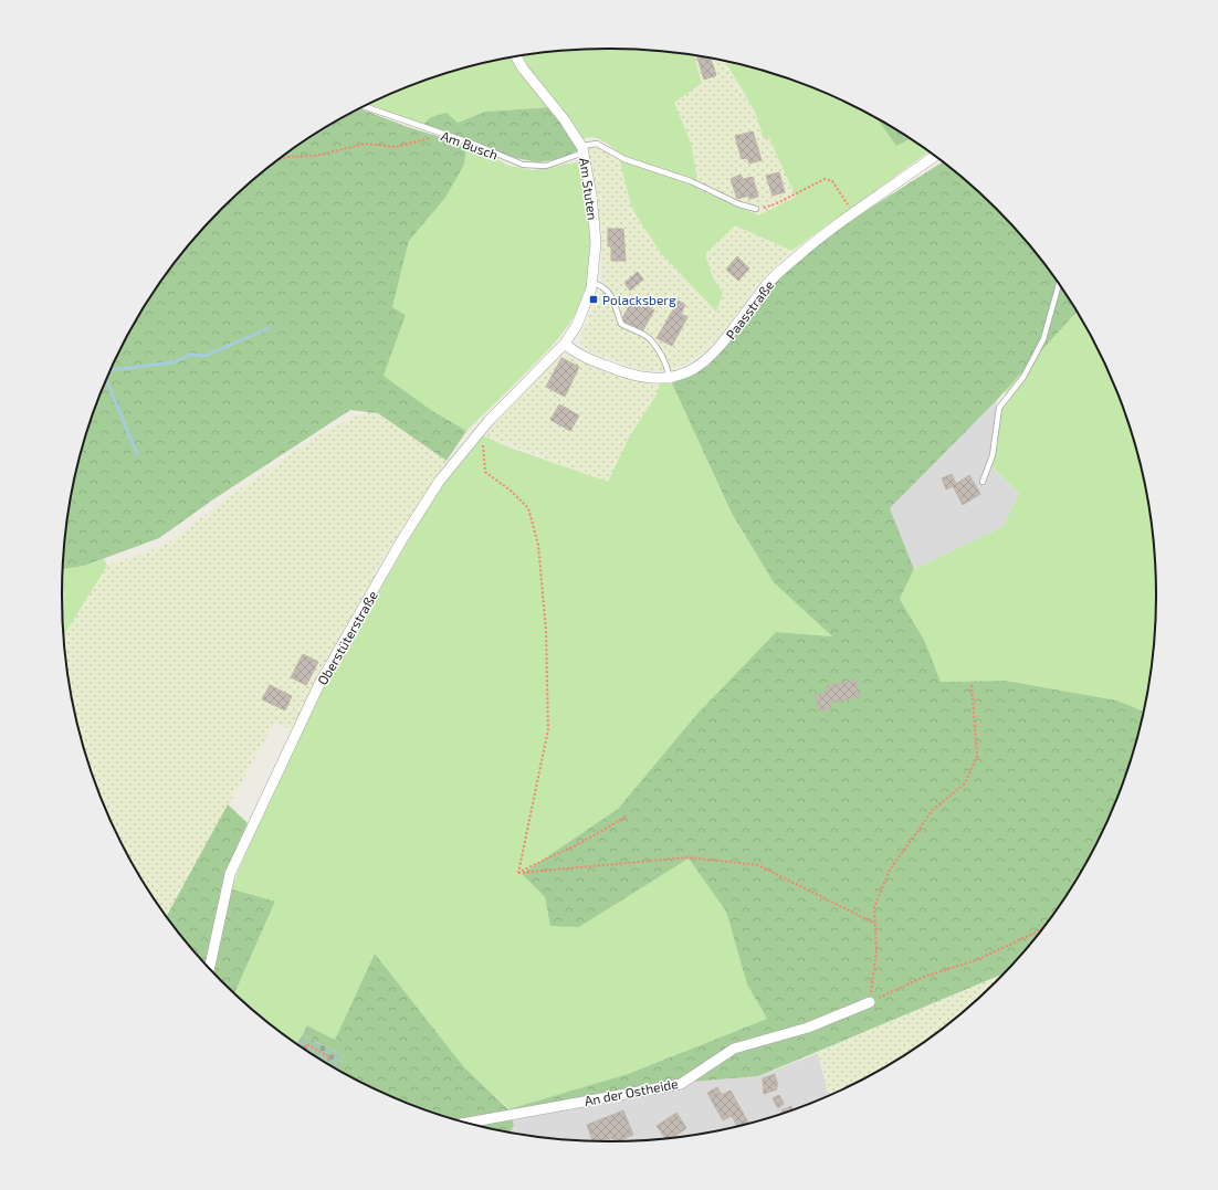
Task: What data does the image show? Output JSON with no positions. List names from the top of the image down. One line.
{"streets":{"street":["Am Stuten","Paasstraße","Oberstüterstraße","An der Ostheide"],"lane":["Am Busch"]},"crossings":[["Am Busch","Am Stuten"],["Am Stuten","Paasstraße"],["Am Stuten","Oberstüterstraße"],["Paasstraße","Oberstüterstraße"]],"places":{"transit":["Polacksberg"]}}
